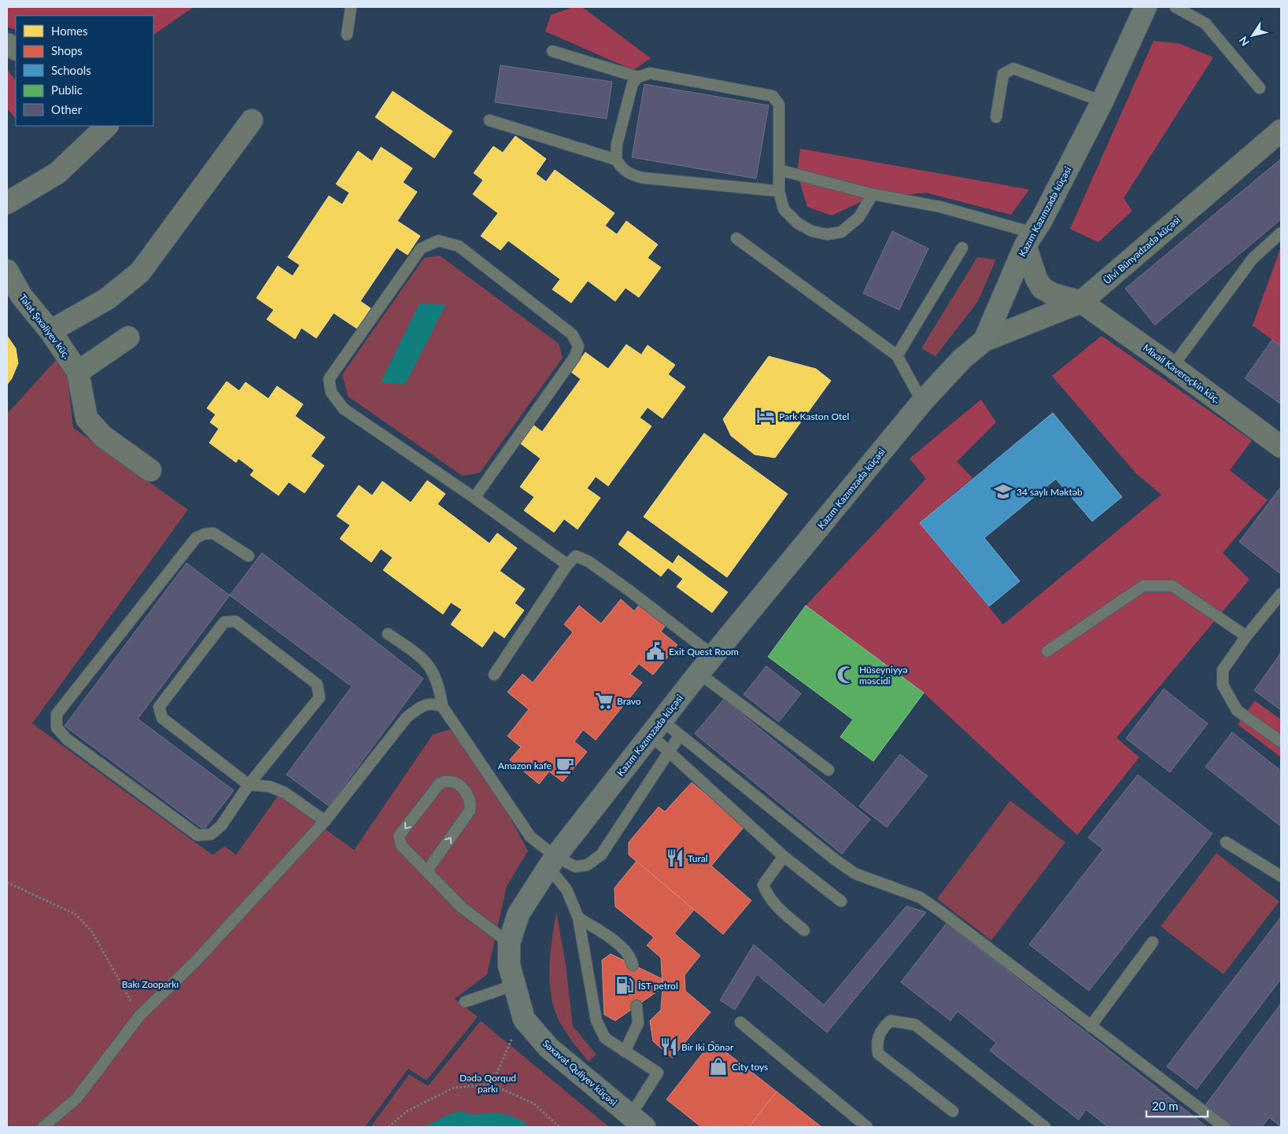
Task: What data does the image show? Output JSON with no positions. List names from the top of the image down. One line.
{"streets":{"main road":["Kazım Kazımzadə küçəsi","Səxavət Quliyev küçəsi"],"street":["Ülvi Bünyadzadə küçəsi","Tələt Şıxəliyev küç.","Mixail Kaveroçkin küç."]},"crossings":[["Kazım Kazımzadə küçəsi","Ülvi Bünyadzadə küçəsi"],["Kazım Kazımzadə küçəsi","Mixail Kaveroçkin küç."],["Kazım Kazımzadə küçəsi","Səxavət Quliyev küçəsi"],["Ülvi Bünyadzadə küçəsi","Mixail Kaveroçkin küç."]],"parks":["Bakı Zooparkı","Dədə Qorqud parkı"],"places":{"hotel":["Park Kaston Otel"],"school or university":["34 saylı Məktəb"],"public building":["Exit Quest Room"],"mosque":["Hüseyniyyə məscidi"],"supermarket":["Bravo"],"cafe":["Amazon kafe"],"restaurant":["Tural","Bir Iki Dönər"],"fuel station":["İST petrol"],"shop":["City toys"]},"legend":["Homes","Shops","Schools","Public","Other"],"scale_bar":"20 m","north":"bottom left"}
